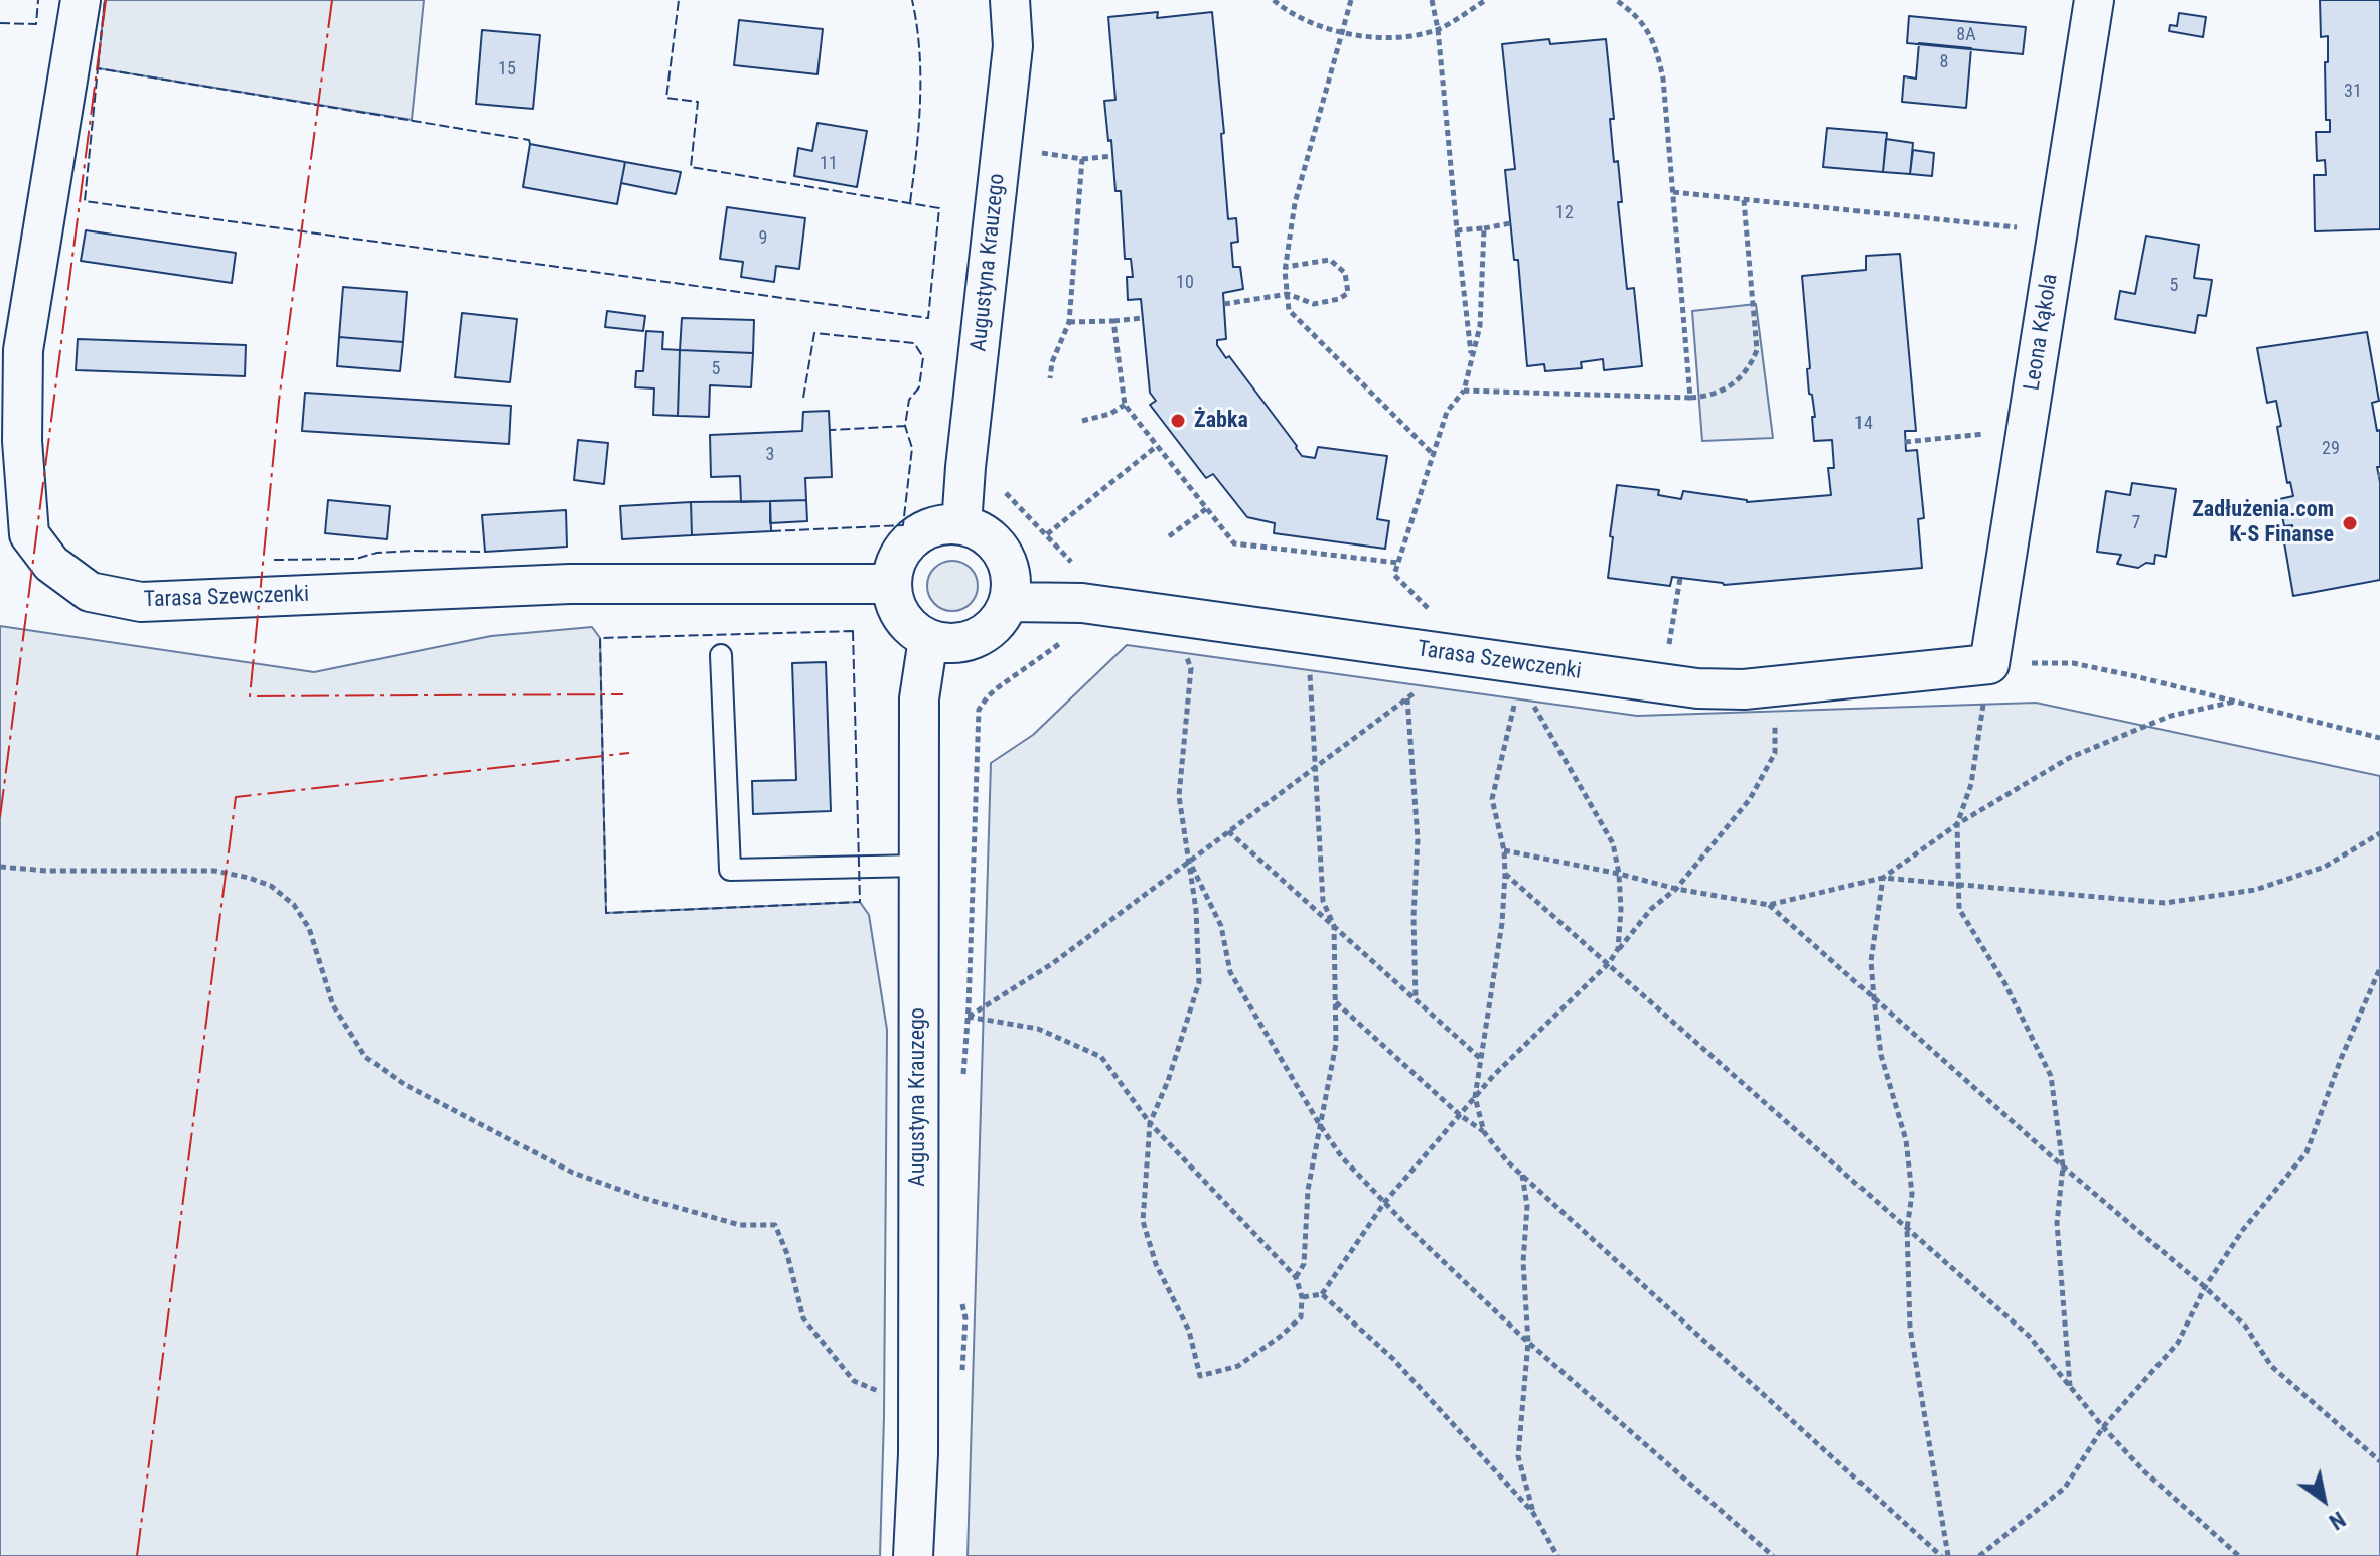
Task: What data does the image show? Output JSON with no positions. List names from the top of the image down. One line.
{"streets":{"street":["Augustyna Krauzego","Leona Kąkola","Tarasa Szewczenki"]},"crossings":[["Augustyna Krauzego","Tarasa Szewczenki"],["Leona Kąkola","Tarasa Szewczenki"]],"places":["Żabka","Zadłużenia.com K-S Finanse"],"house_numbers":["8A","8","15","31","11","12","9","10","5","5","14","29","3","7"],"north":"bottom right"}
